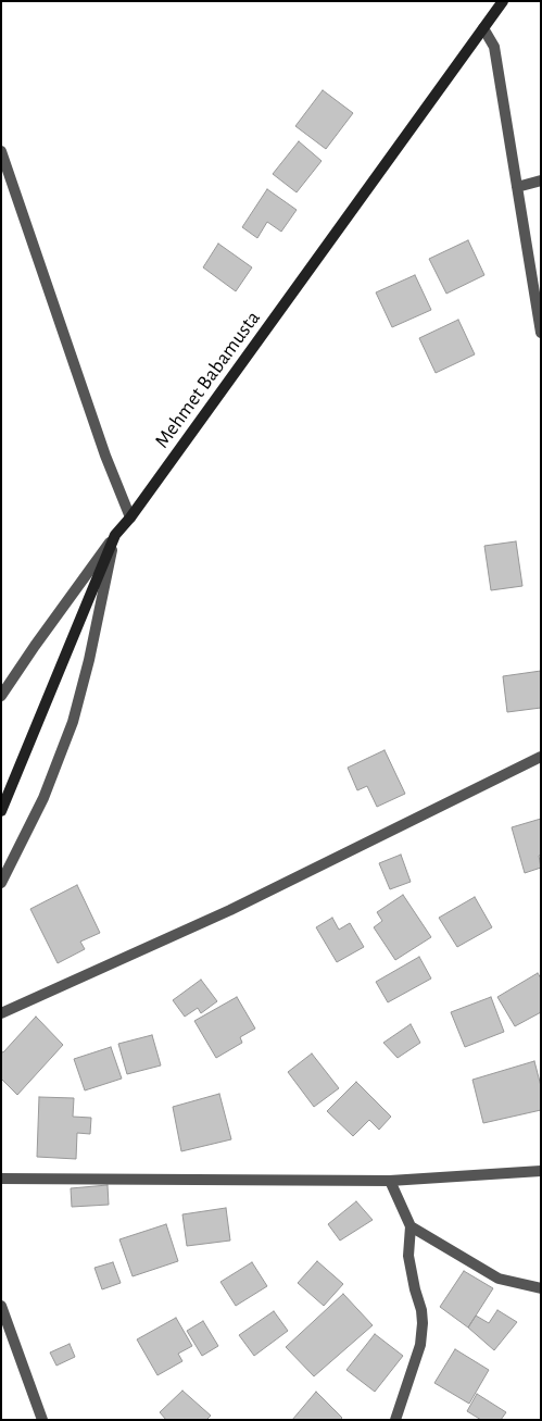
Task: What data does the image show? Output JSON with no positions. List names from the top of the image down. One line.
{"streets":{"main road":["Mehmet Babamusta"]}}
